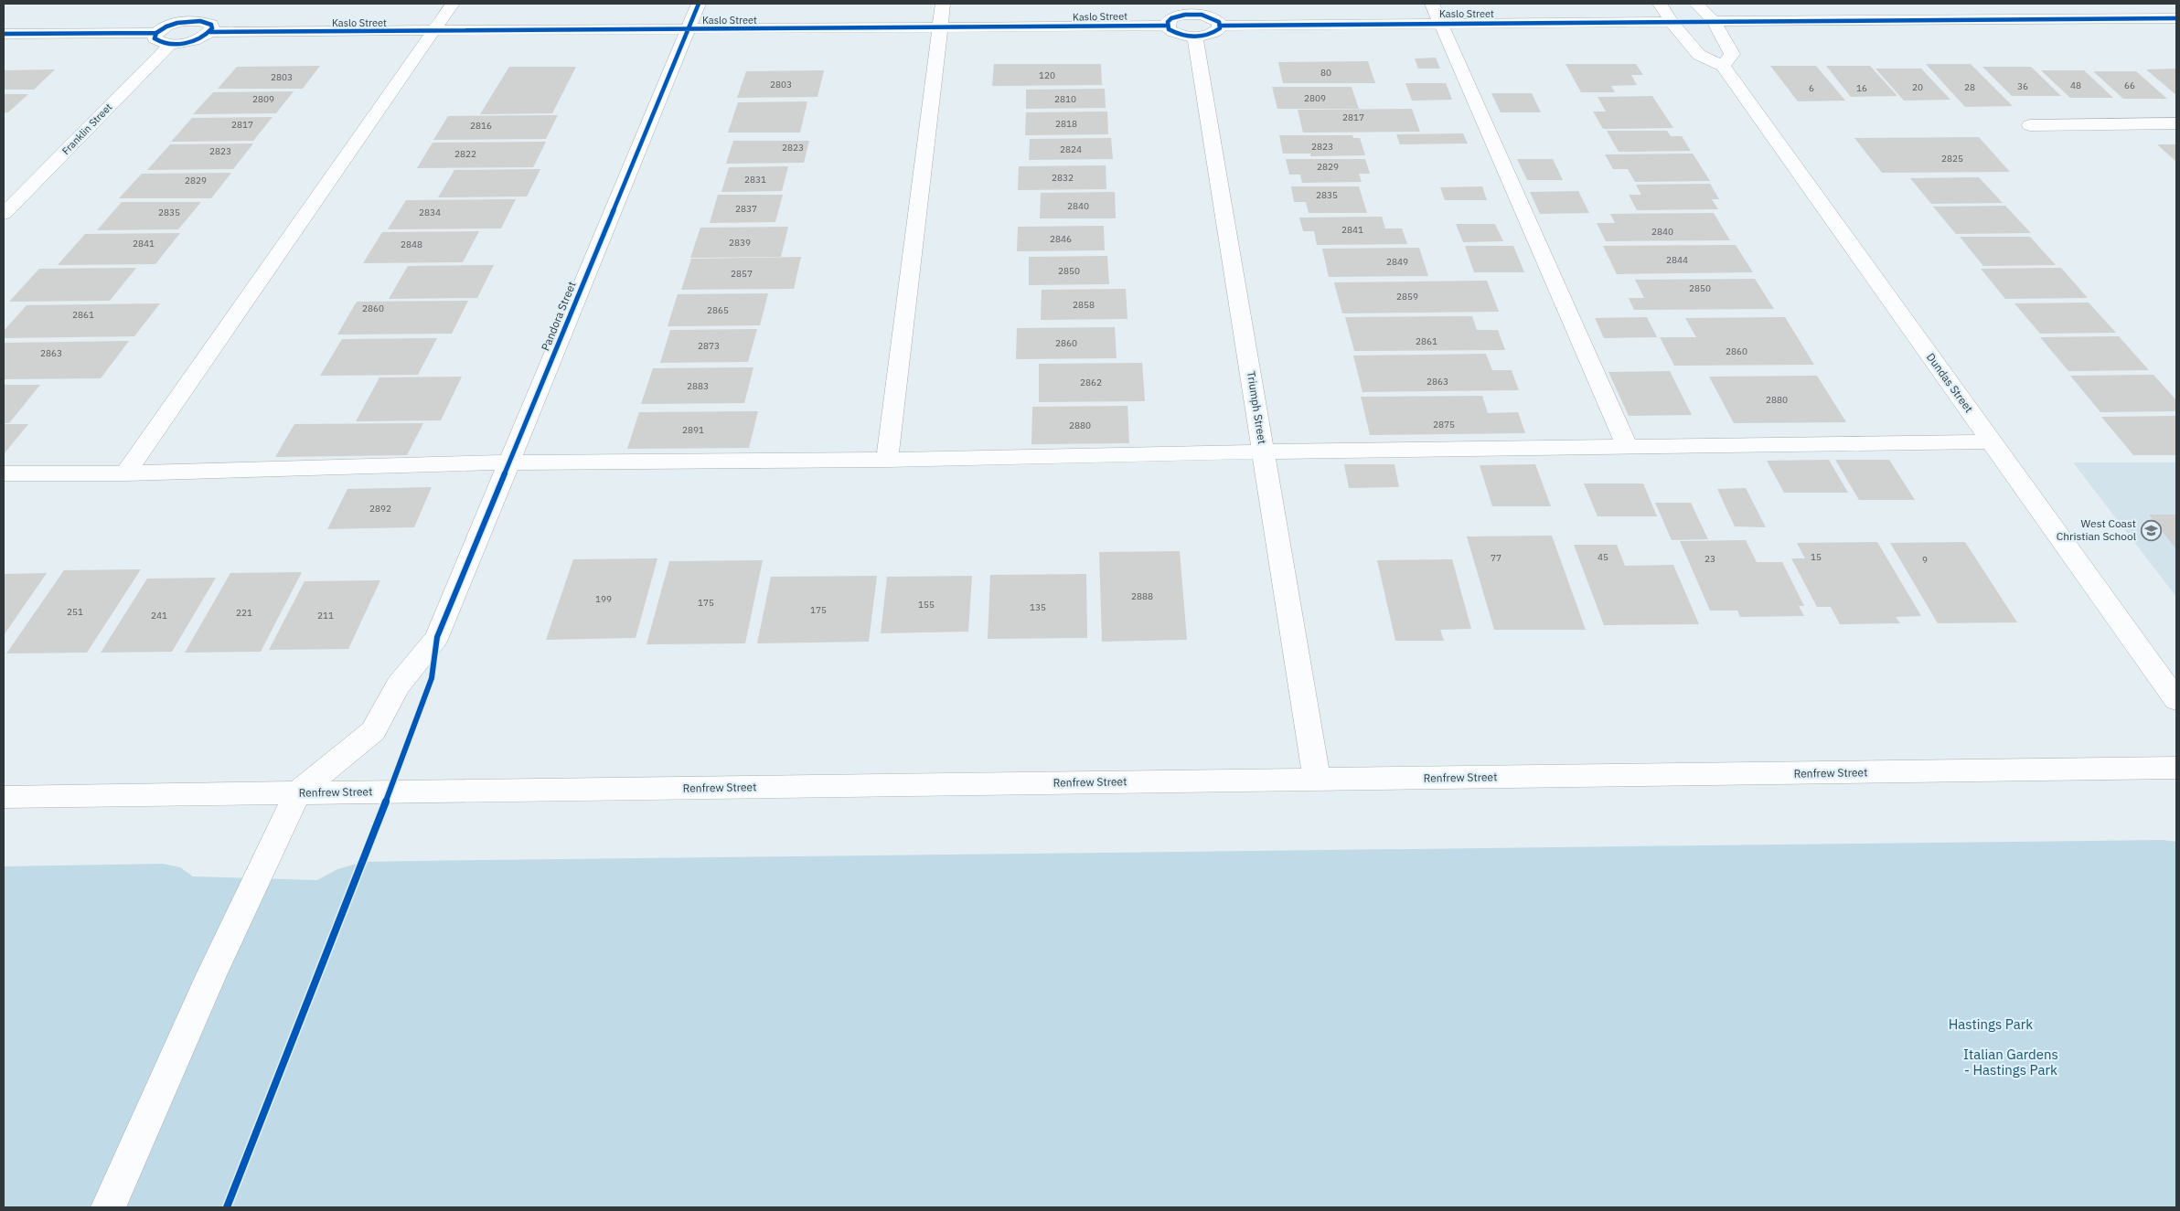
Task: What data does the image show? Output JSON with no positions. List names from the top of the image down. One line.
{"streets":{"street":["Kaslo Street","Franklin Street","Pandora Street","Dundas Street","Triumph Street","Renfrew Street"]},"crossings":[["Kaslo Street","Pandora Street"],["Kaslo Street","Dundas Street"],["Pandora Street","Renfrew Street"],["Triumph Street","Renfrew Street"]],"parks":["Hastings Park","Italian Gardens - Hastings Park"],"places":{"school or university":["West Coast Christian School"]},"house_numbers":["80","120","2803","2803","48","66","36","20","28","6","16","2809","2809","2810","2817","2818","2817","2816","2823","2823","2824","2823","2822","2825","2829","2832","2831","2829","2835","2840","2837","2835","2834","2841","2840","2846","2839","2841","2848","2844","2849","2850","2857","2850","2859","2858","2860","2865","2861","2861","2860","2873","2860","2863","2863","2862","2883","2880","2875","2880","2891","2892","45","15","77","23","9","2888","199","175","155","135","175","251","221","241","211"]}
